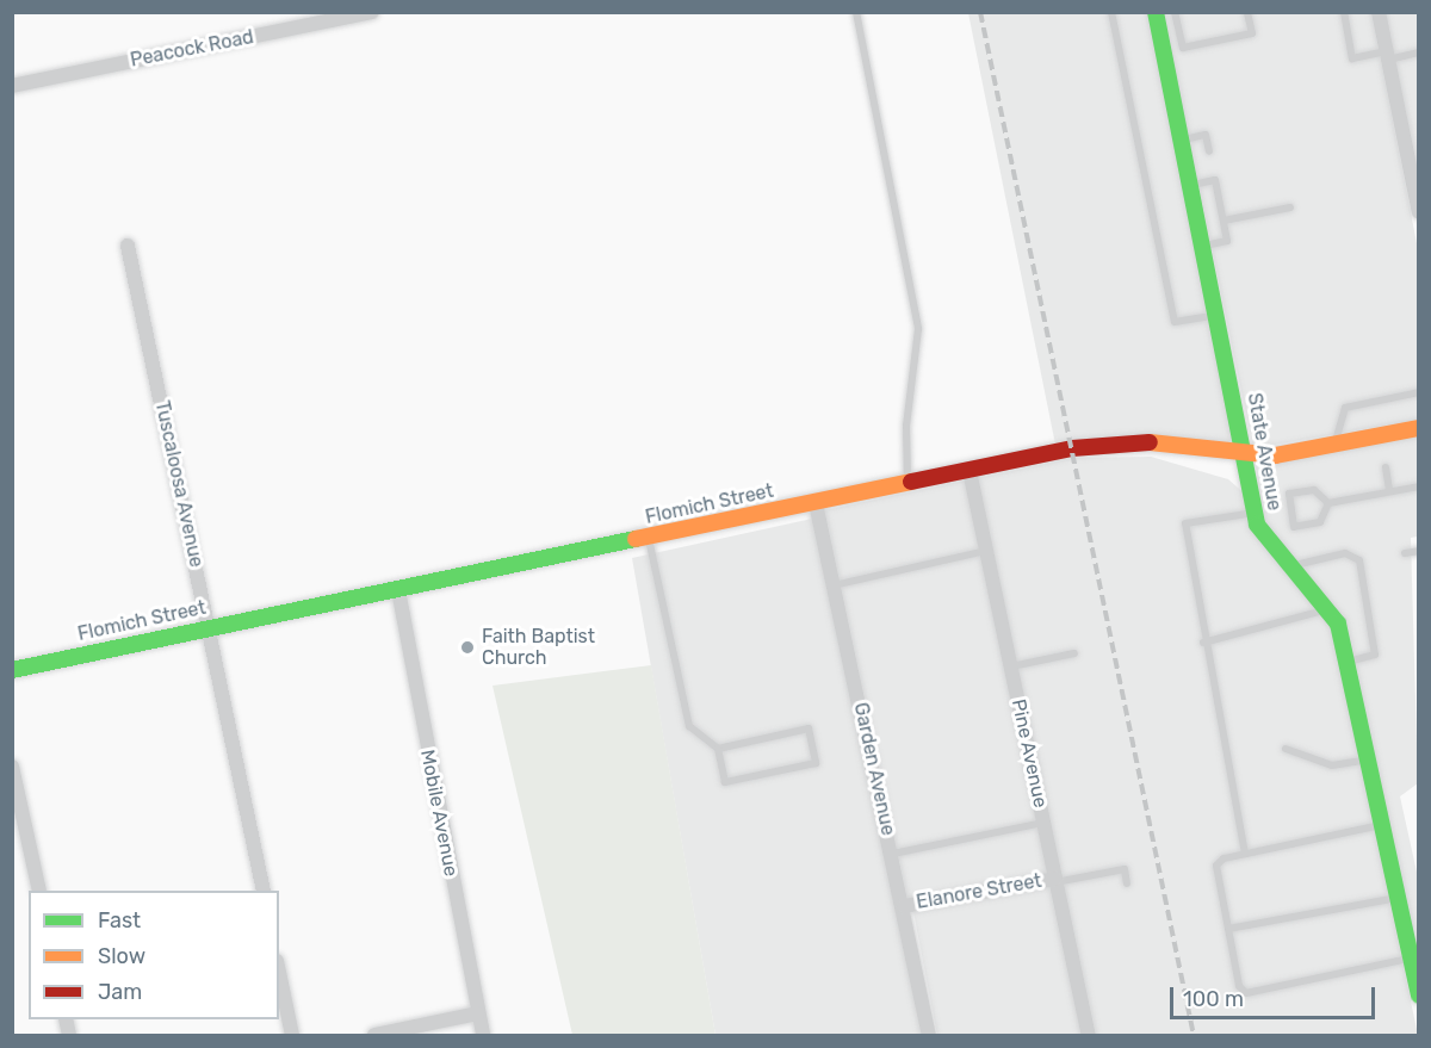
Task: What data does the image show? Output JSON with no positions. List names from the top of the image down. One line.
{"streets":{"street":["Peacock Road","State Avenue","Tuscaloosa Avenue","Flomich Street","Pine Avenue","Garden Avenue","Mobile Avenue","Elanore Street"]},"crossings":[["State Avenue","Flomich Street"],["Tuscaloosa Avenue","Flomich Street"],["Flomich Street","Pine Avenue"],["Flomich Street","Garden Avenue"],["Flomich Street","Mobile Avenue"],["Pine Avenue","Elanore Street"],["Garden Avenue","Elanore Street"]],"places":["Faith Baptist Church"],"legend":["Fast","Slow","Jam"],"scale_bar":"100 m"}
